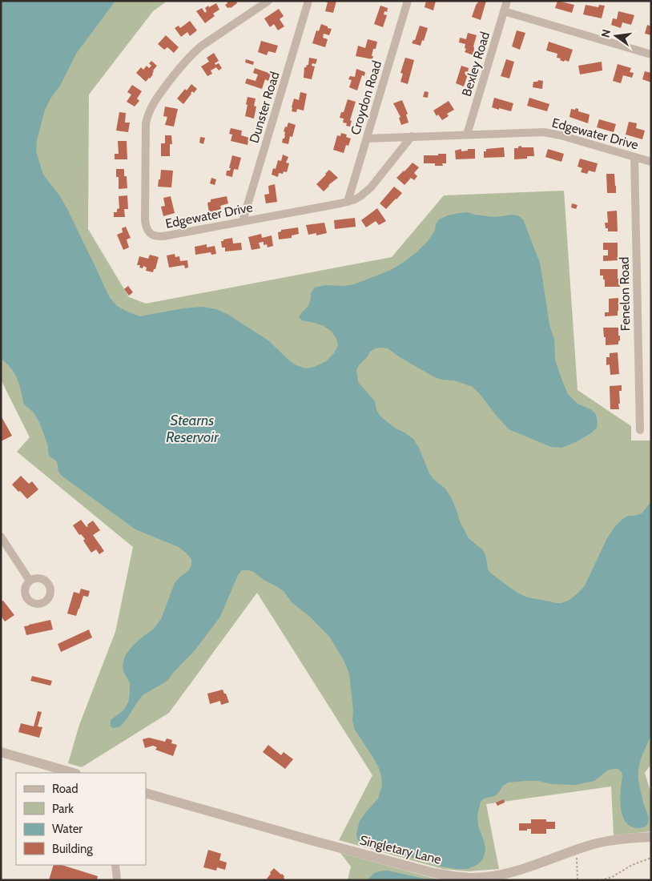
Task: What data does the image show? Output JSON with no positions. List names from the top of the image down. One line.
{"streets":{"street":["Bexley Road","Croydon Road","Dunster Road","Edgewater Drive","Fenelon Road","Singletary Lane"]},"crossings":[["Bexley Road","Edgewater Drive"],["Croydon Road","Edgewater Drive"],["Dunster Road","Edgewater Drive"],["Edgewater Drive","Fenelon Road"]],"water":["Stearns Reservoir"],"legend":["Road","Park","Water","Building"],"north":"left"}
